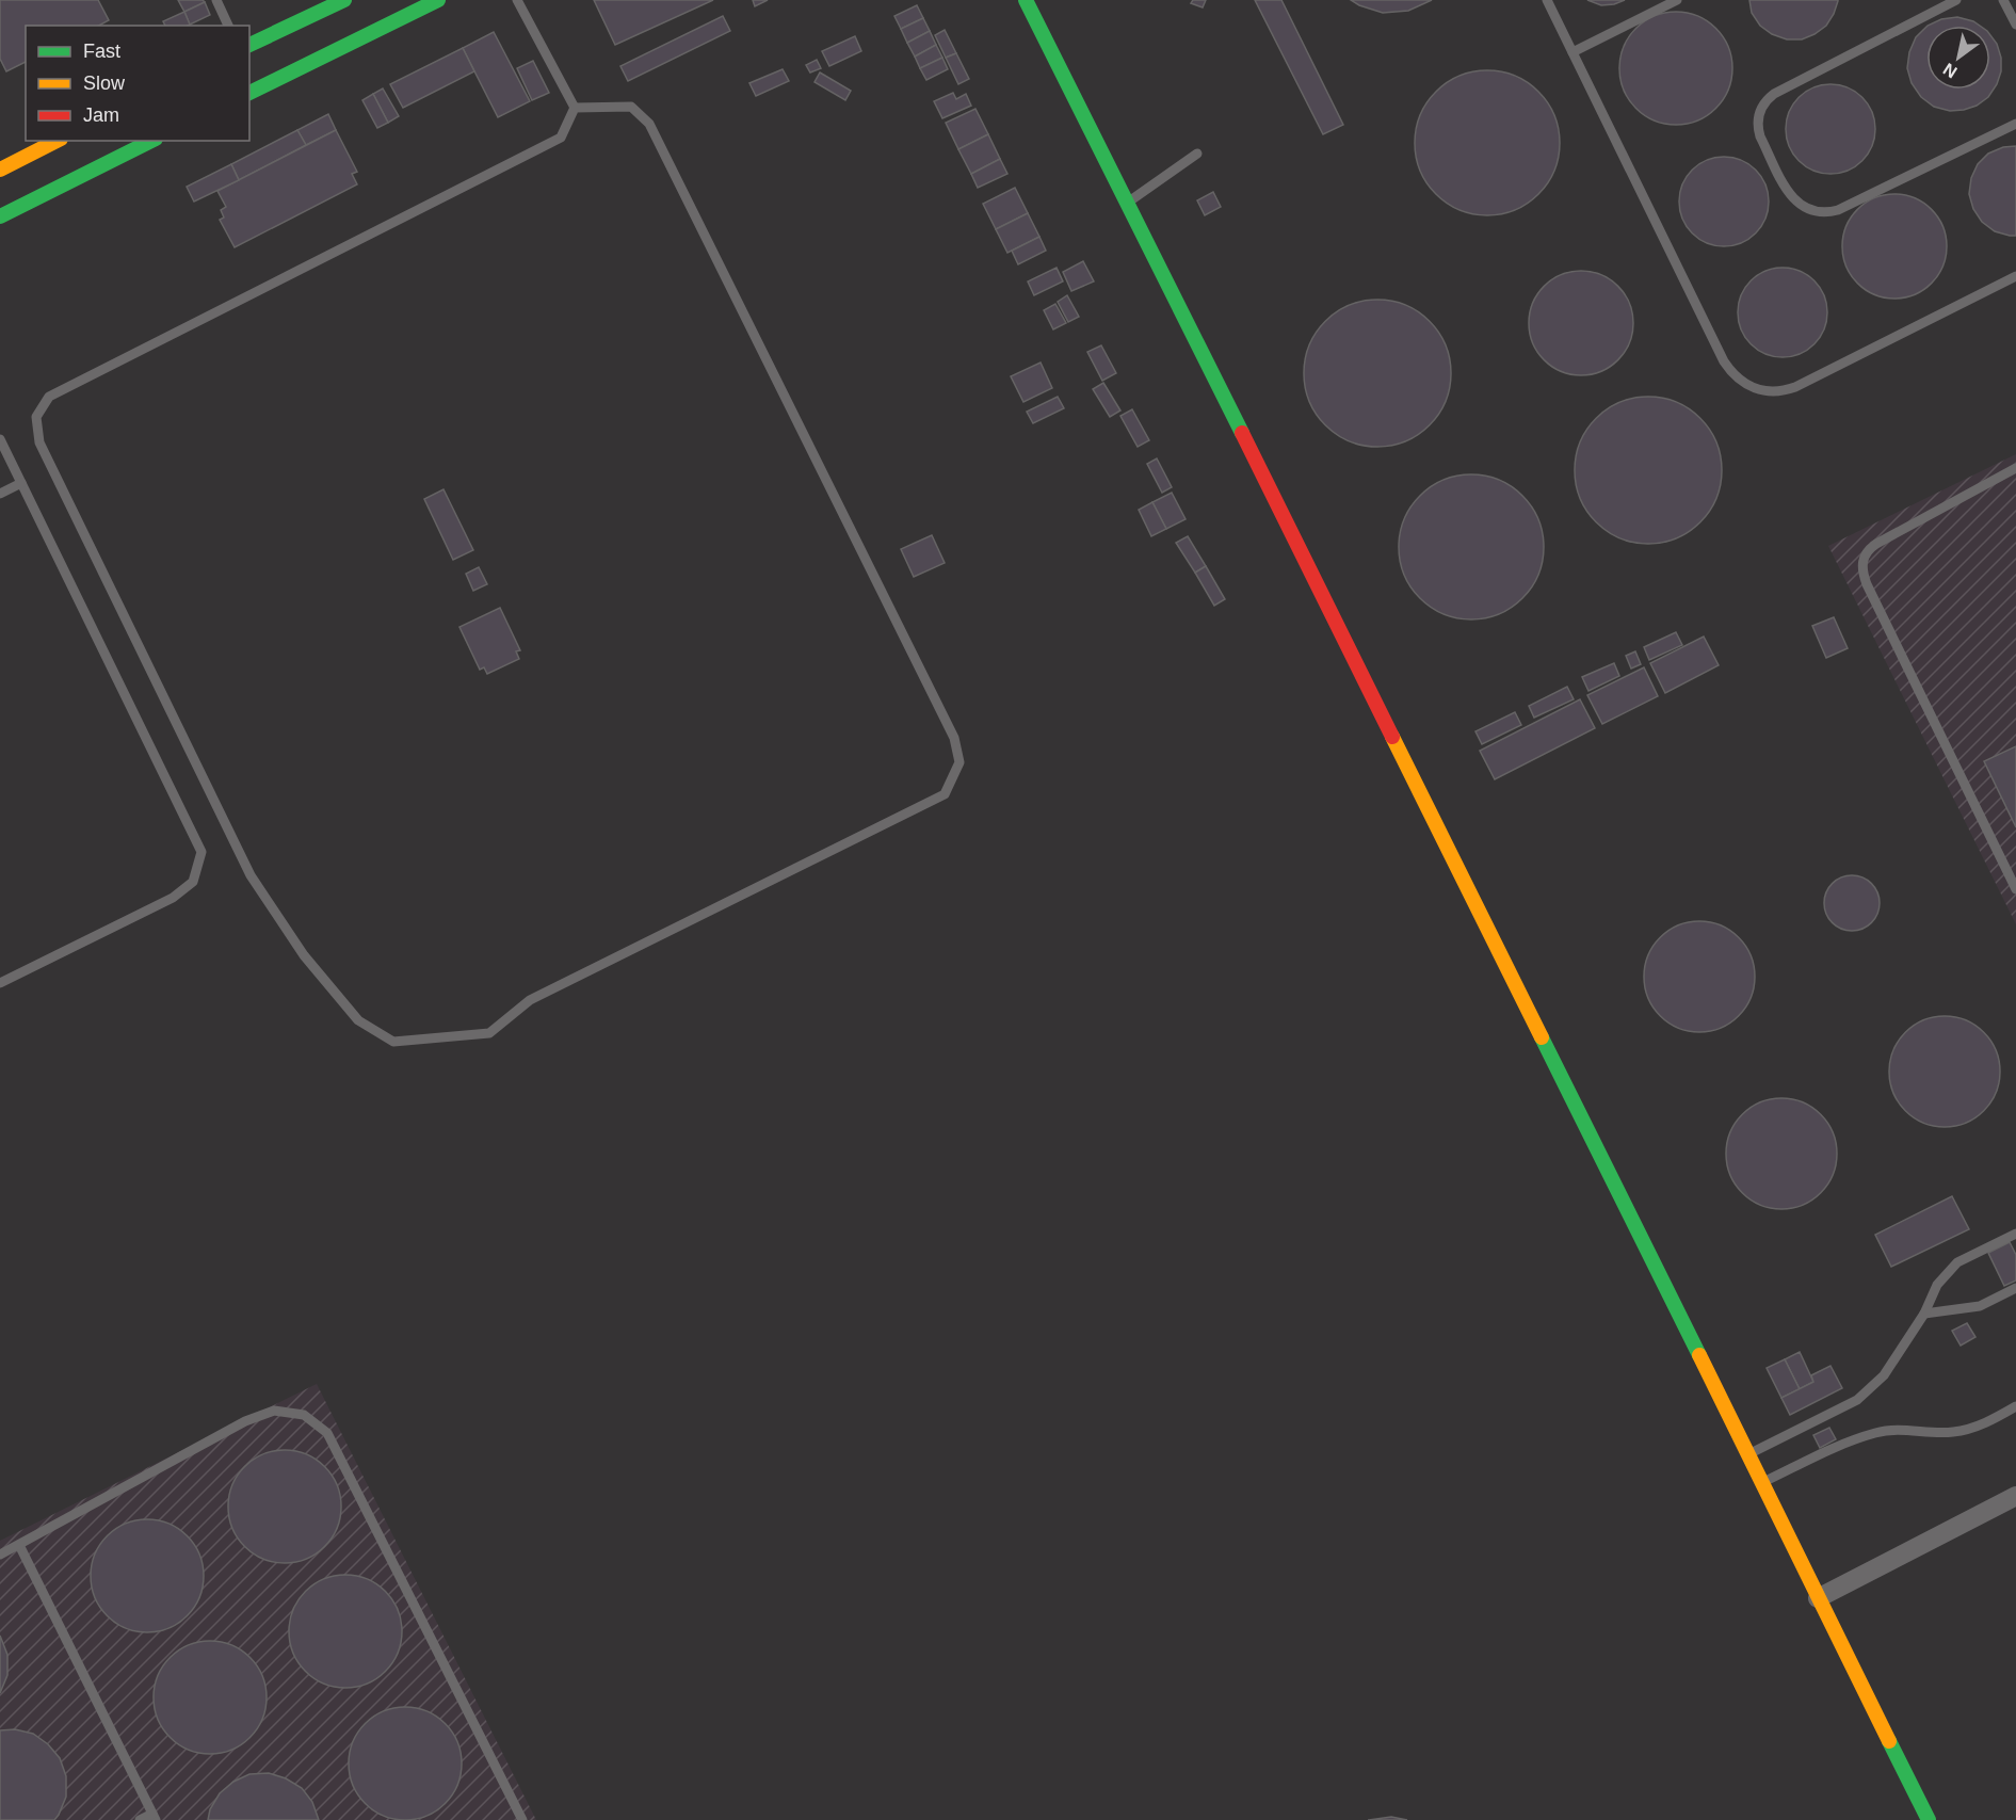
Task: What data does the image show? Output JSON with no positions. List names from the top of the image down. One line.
{"legend":["Fast","Slow","Jam"],"north":"bottom left"}
